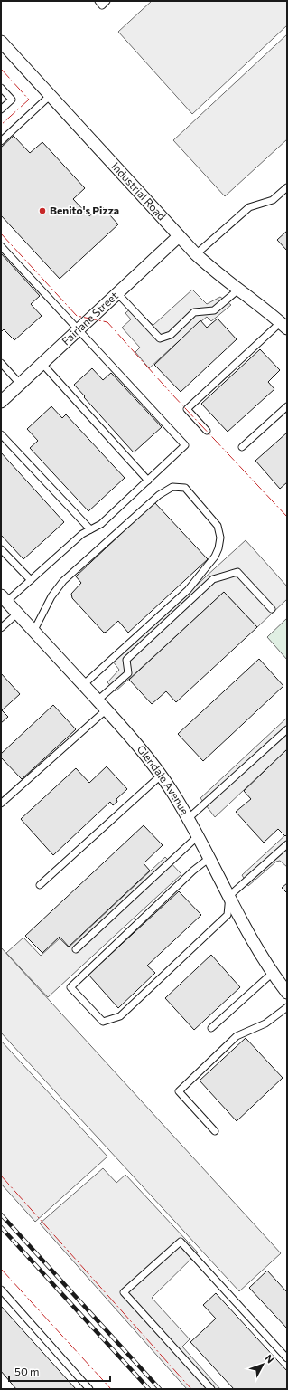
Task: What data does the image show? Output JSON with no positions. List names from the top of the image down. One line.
{"streets":{"street":["Industrial Road","Fairlane Street","Glendale Avenue"]},"crossings":[["Industrial Road","Fairlane Street"]],"places":["Benito's Pizza"],"scale_bar":"50 m","north":"top right"}
